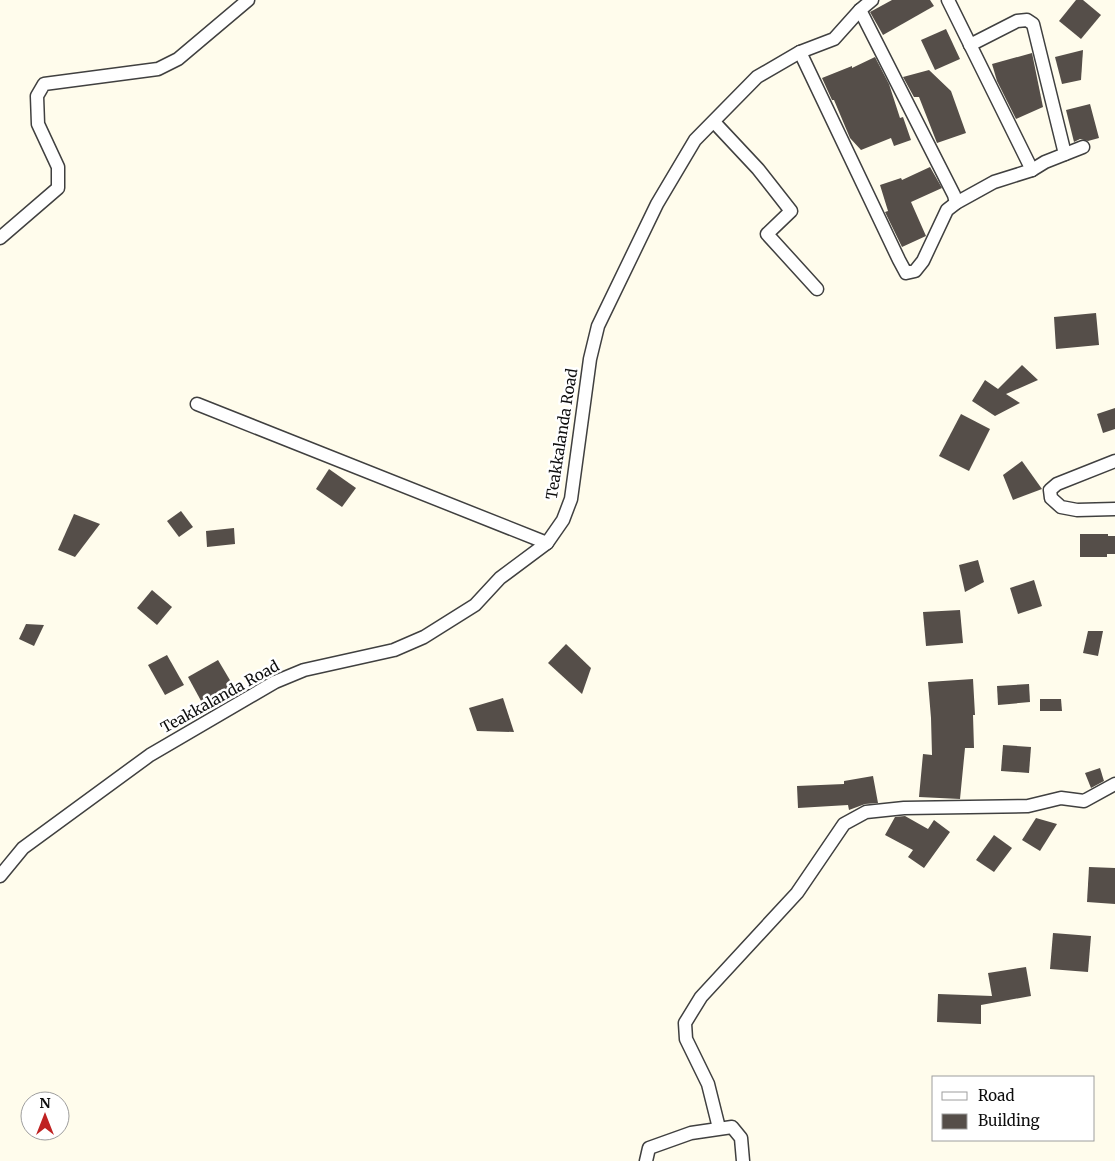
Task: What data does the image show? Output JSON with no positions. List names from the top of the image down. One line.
{"streets":{"street":["Teakkalanda Road"]},"legend":["Road","Building"],"north":"top"}
